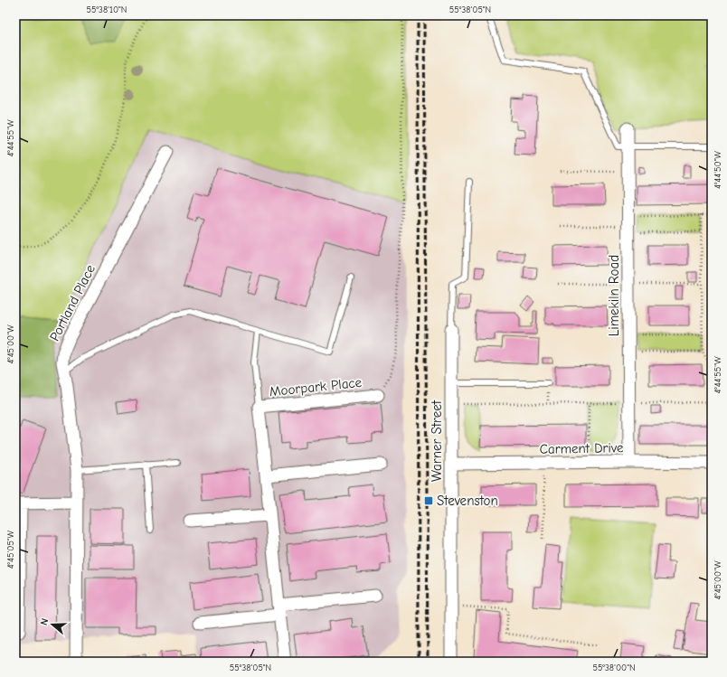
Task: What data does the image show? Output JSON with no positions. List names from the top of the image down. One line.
{"streets":{"street":["Limekiln Road","Portland Place","Moorpark Place","Warner Street","Carment Drive"]},"crossings":[["Limekiln Road","Carment Drive"],["Warner Street","Carment Drive"]],"places":{"transit":["Stevenston"]},"north":"left","coordinates":["55°38'10\"N","55°38'05\"N","4°44'55\"W","4°44'50\"W","4°45'00\"W","4°45'05\"W","55°38'00\"N"]}
